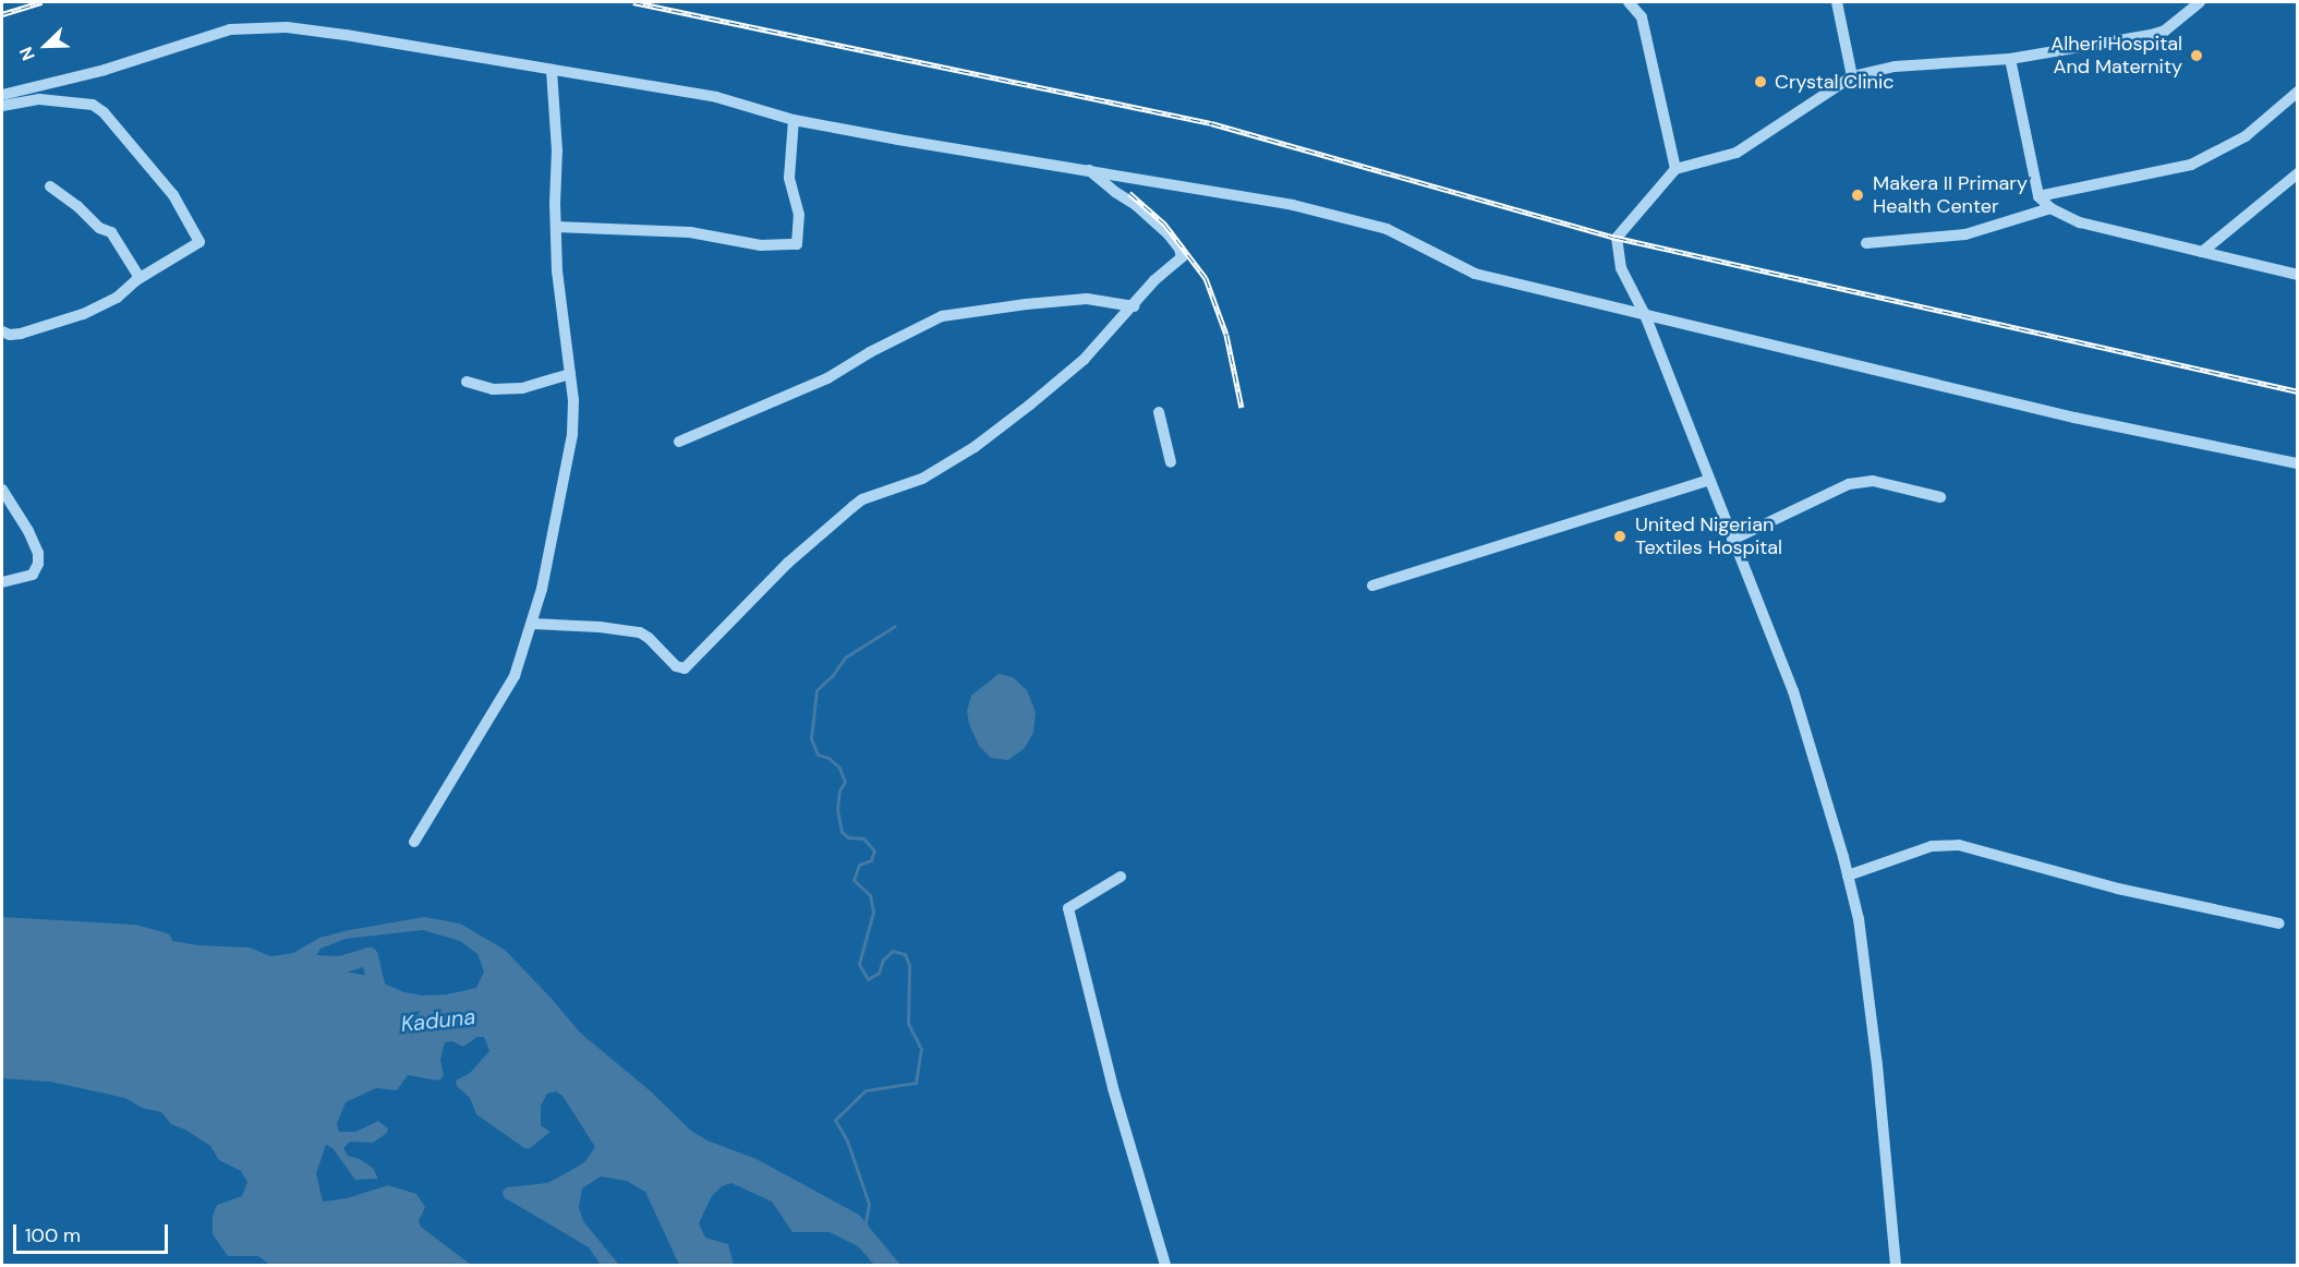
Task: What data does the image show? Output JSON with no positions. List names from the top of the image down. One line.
{"water":["Kaduna"],"places":["Alheri Hospital And Maternity","Crystal Clinic","Makera II Primary Health Center","United Nigerian Textiles Hospital"],"scale_bar":"100 m","north":"bottom left"}
